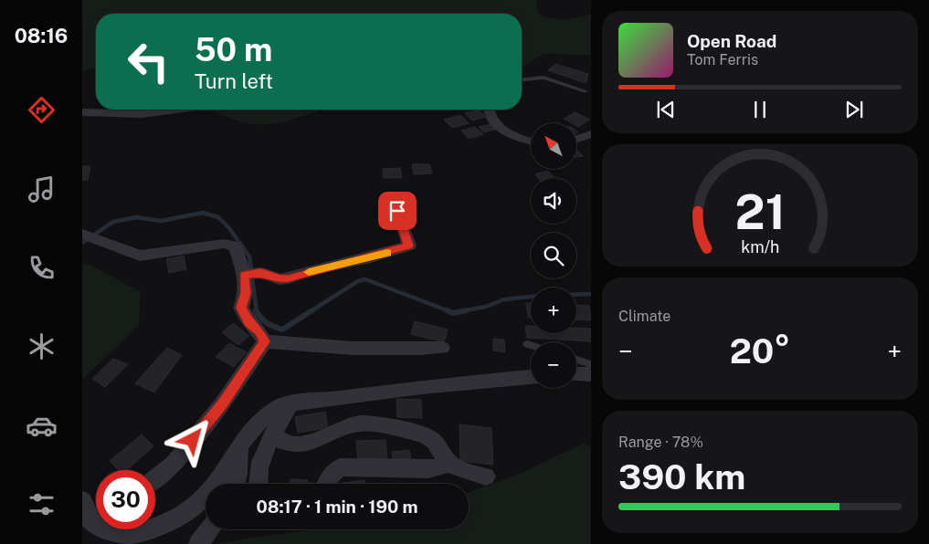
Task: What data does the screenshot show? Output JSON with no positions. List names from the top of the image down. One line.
{"north":"top left","page":{"tabs":"08:16","turn":["50 m","Turn left"],"song":["Open Road","Tom Ferris"],"map_buttons":["+","−"],"tile":["Climate",["Range · 78%","390 km"]],"heat":["−","20°","+"],"limit":"30","trip":"08:17 · 1 min · 190 m","gauge":["21","km/h"]}}
